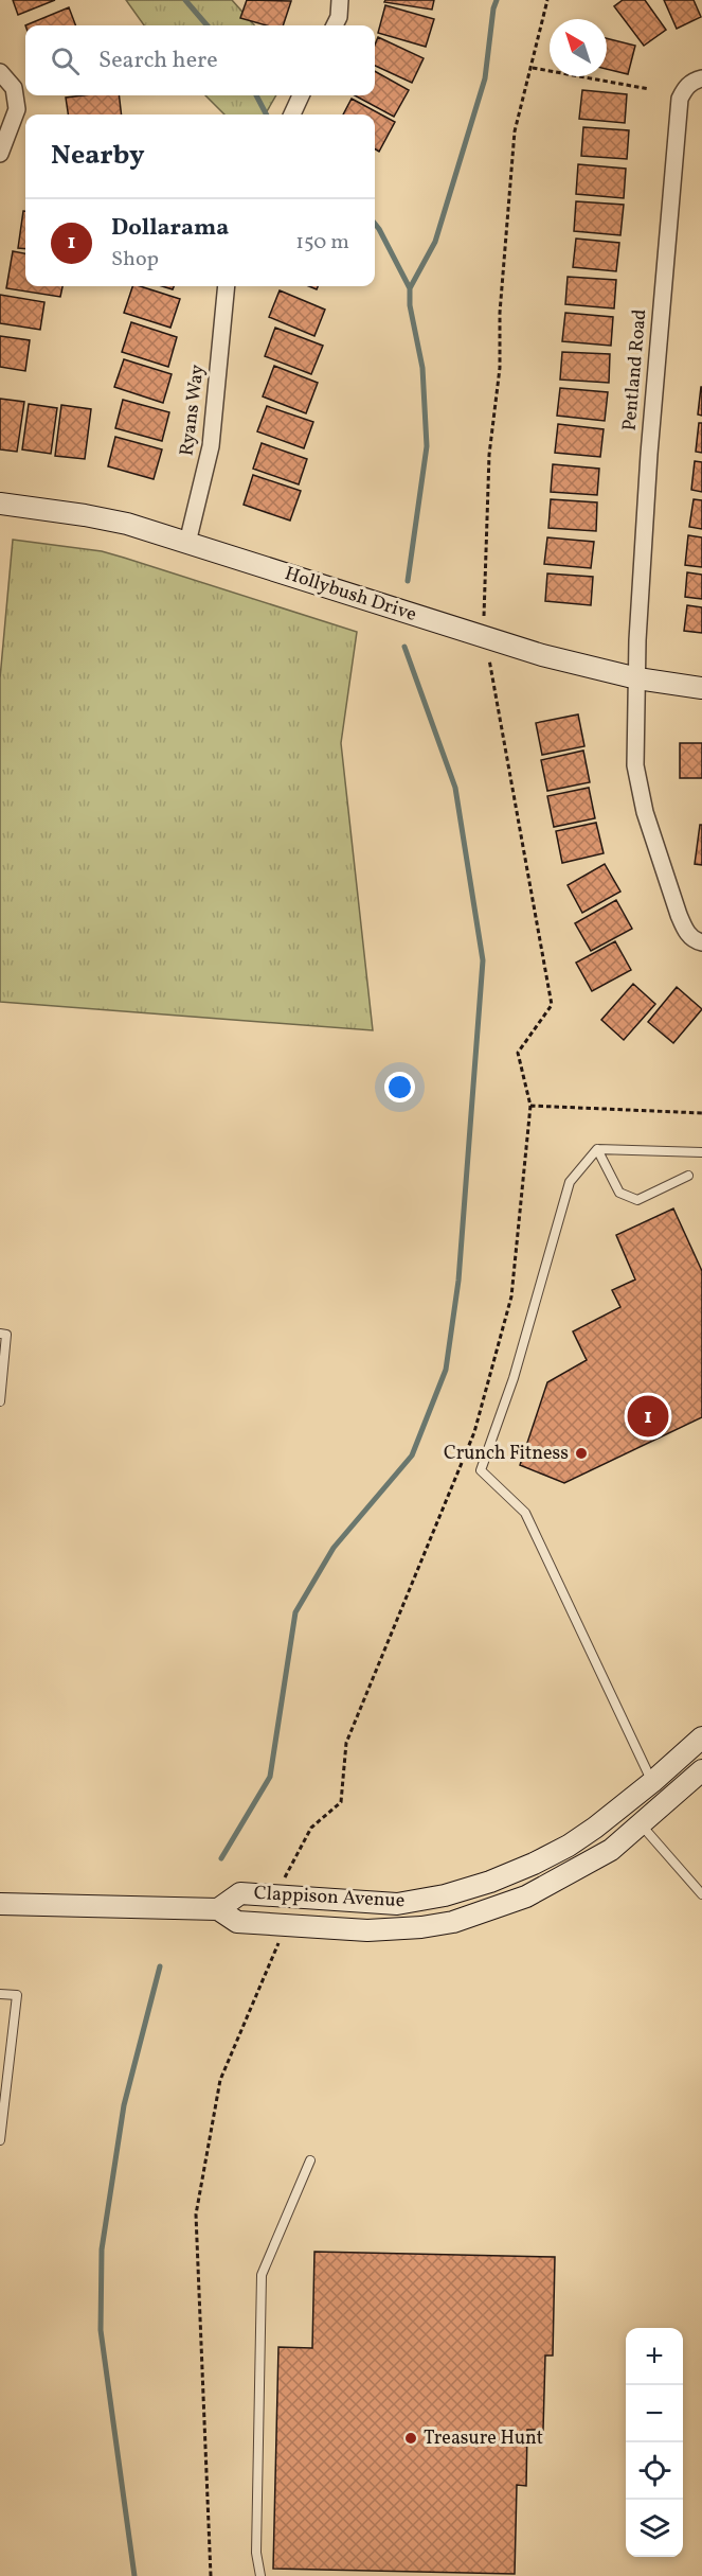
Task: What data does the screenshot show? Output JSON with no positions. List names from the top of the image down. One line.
{"streets":{"main road":["Hollybush Drive","Clappison Avenue"],"street":["Pentland Road","Ryans Way"]},"crossings":[["Pentland Road","Hollybush Drive"],["Ryans Way","Hollybush Drive"]],"places":["Crunch Fitness","Treasure Hunt"],"north":"top left","page":{"search":"Search here","heading":"Nearby","list":[{"mark":"1","name":"Dollarama","note":"Shop","value":"150 m"}],"pins":"1","map_buttons":["+","−"]}}
